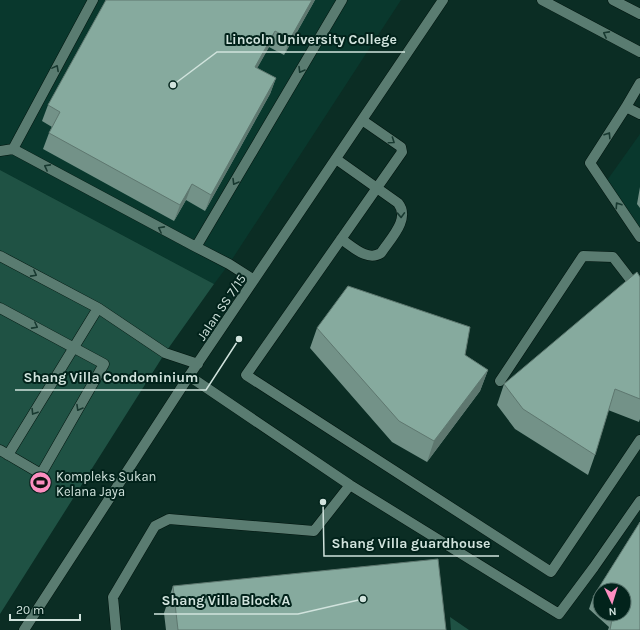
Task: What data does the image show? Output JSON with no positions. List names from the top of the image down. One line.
{"streets":{"street":["Jalan SS 7/15"]},"places":{"other":["Lincoln University College","Shang Villa Condominium","Shang Villa guardhouse","Shang Villa Block A"],"sports":["Kompleks Sukan Kelana Jaya"]},"scale_bar":"20 m","north":"bottom"}
